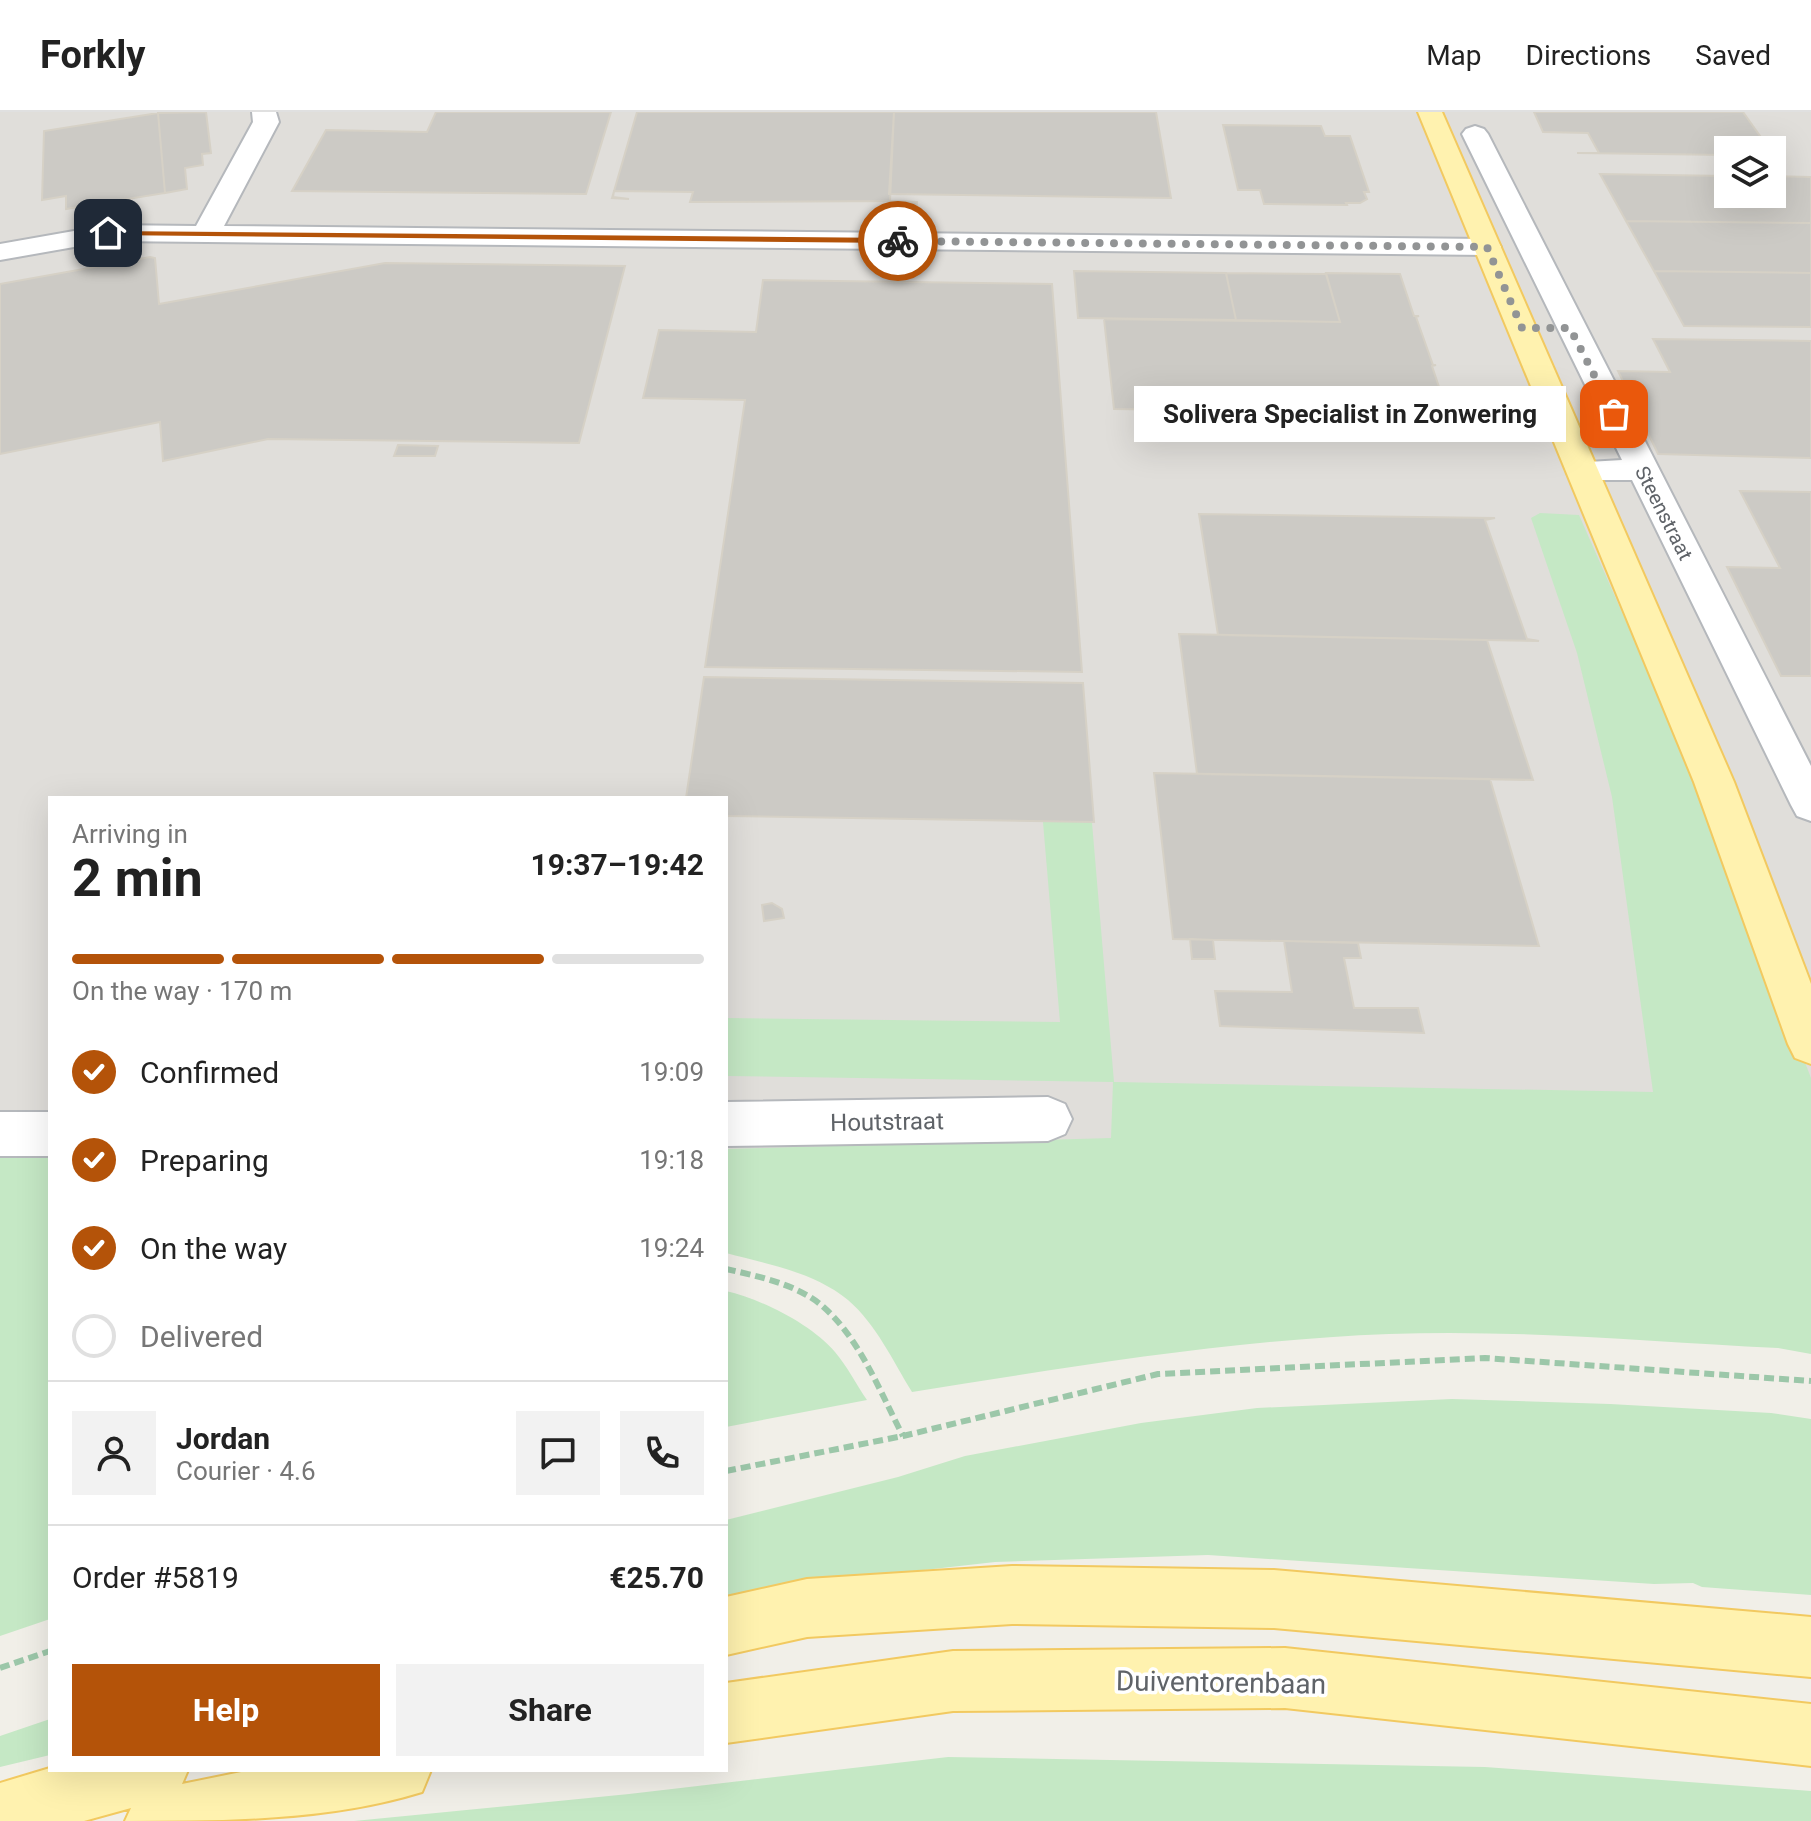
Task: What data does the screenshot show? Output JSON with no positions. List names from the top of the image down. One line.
{"streets":{"main road":["Duiventorenbaan"],"street":["Steenstraat","Houtstraat"]},"places":["Solivera Specialist in Zonwering"],"page":{"header":"Forkly","nav":["Map","Directions","Saved"],"bubble":"Solivera Specialist in Zonwering","heading":["2 min","Arriving in","19:37–19:42"],"panel":["Jordan","Courier · 4.6","Order #5819","€25.70"],"bar":"On the way · 170 m","list":[["Confirmed","19:09"],["Preparing","19:18"],["On the way","19:24"],"Delivered"],"buttons":["Help","Share"]}}
